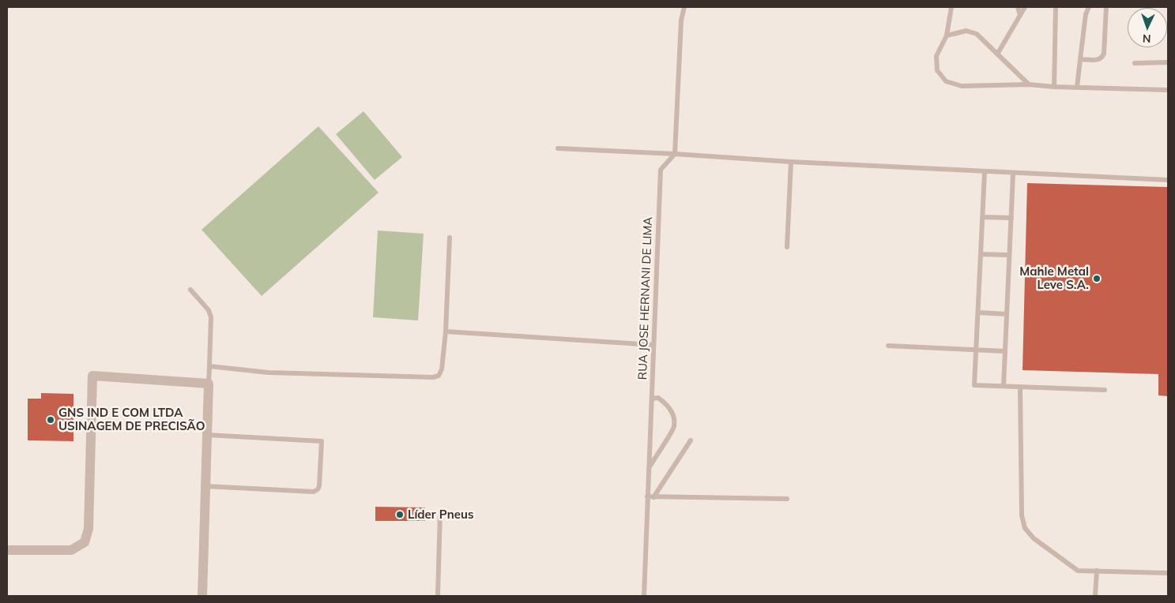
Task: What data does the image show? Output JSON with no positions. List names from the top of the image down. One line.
{"streets":{"lane":["RUA JOSE HERNANI DE LIMA"]},"places":["Mahle Metal Leve S.A.","GNS IND E COM LTDA USINAGEM DE PRECISÃO","Líder Pneus"],"north":"bottom"}
